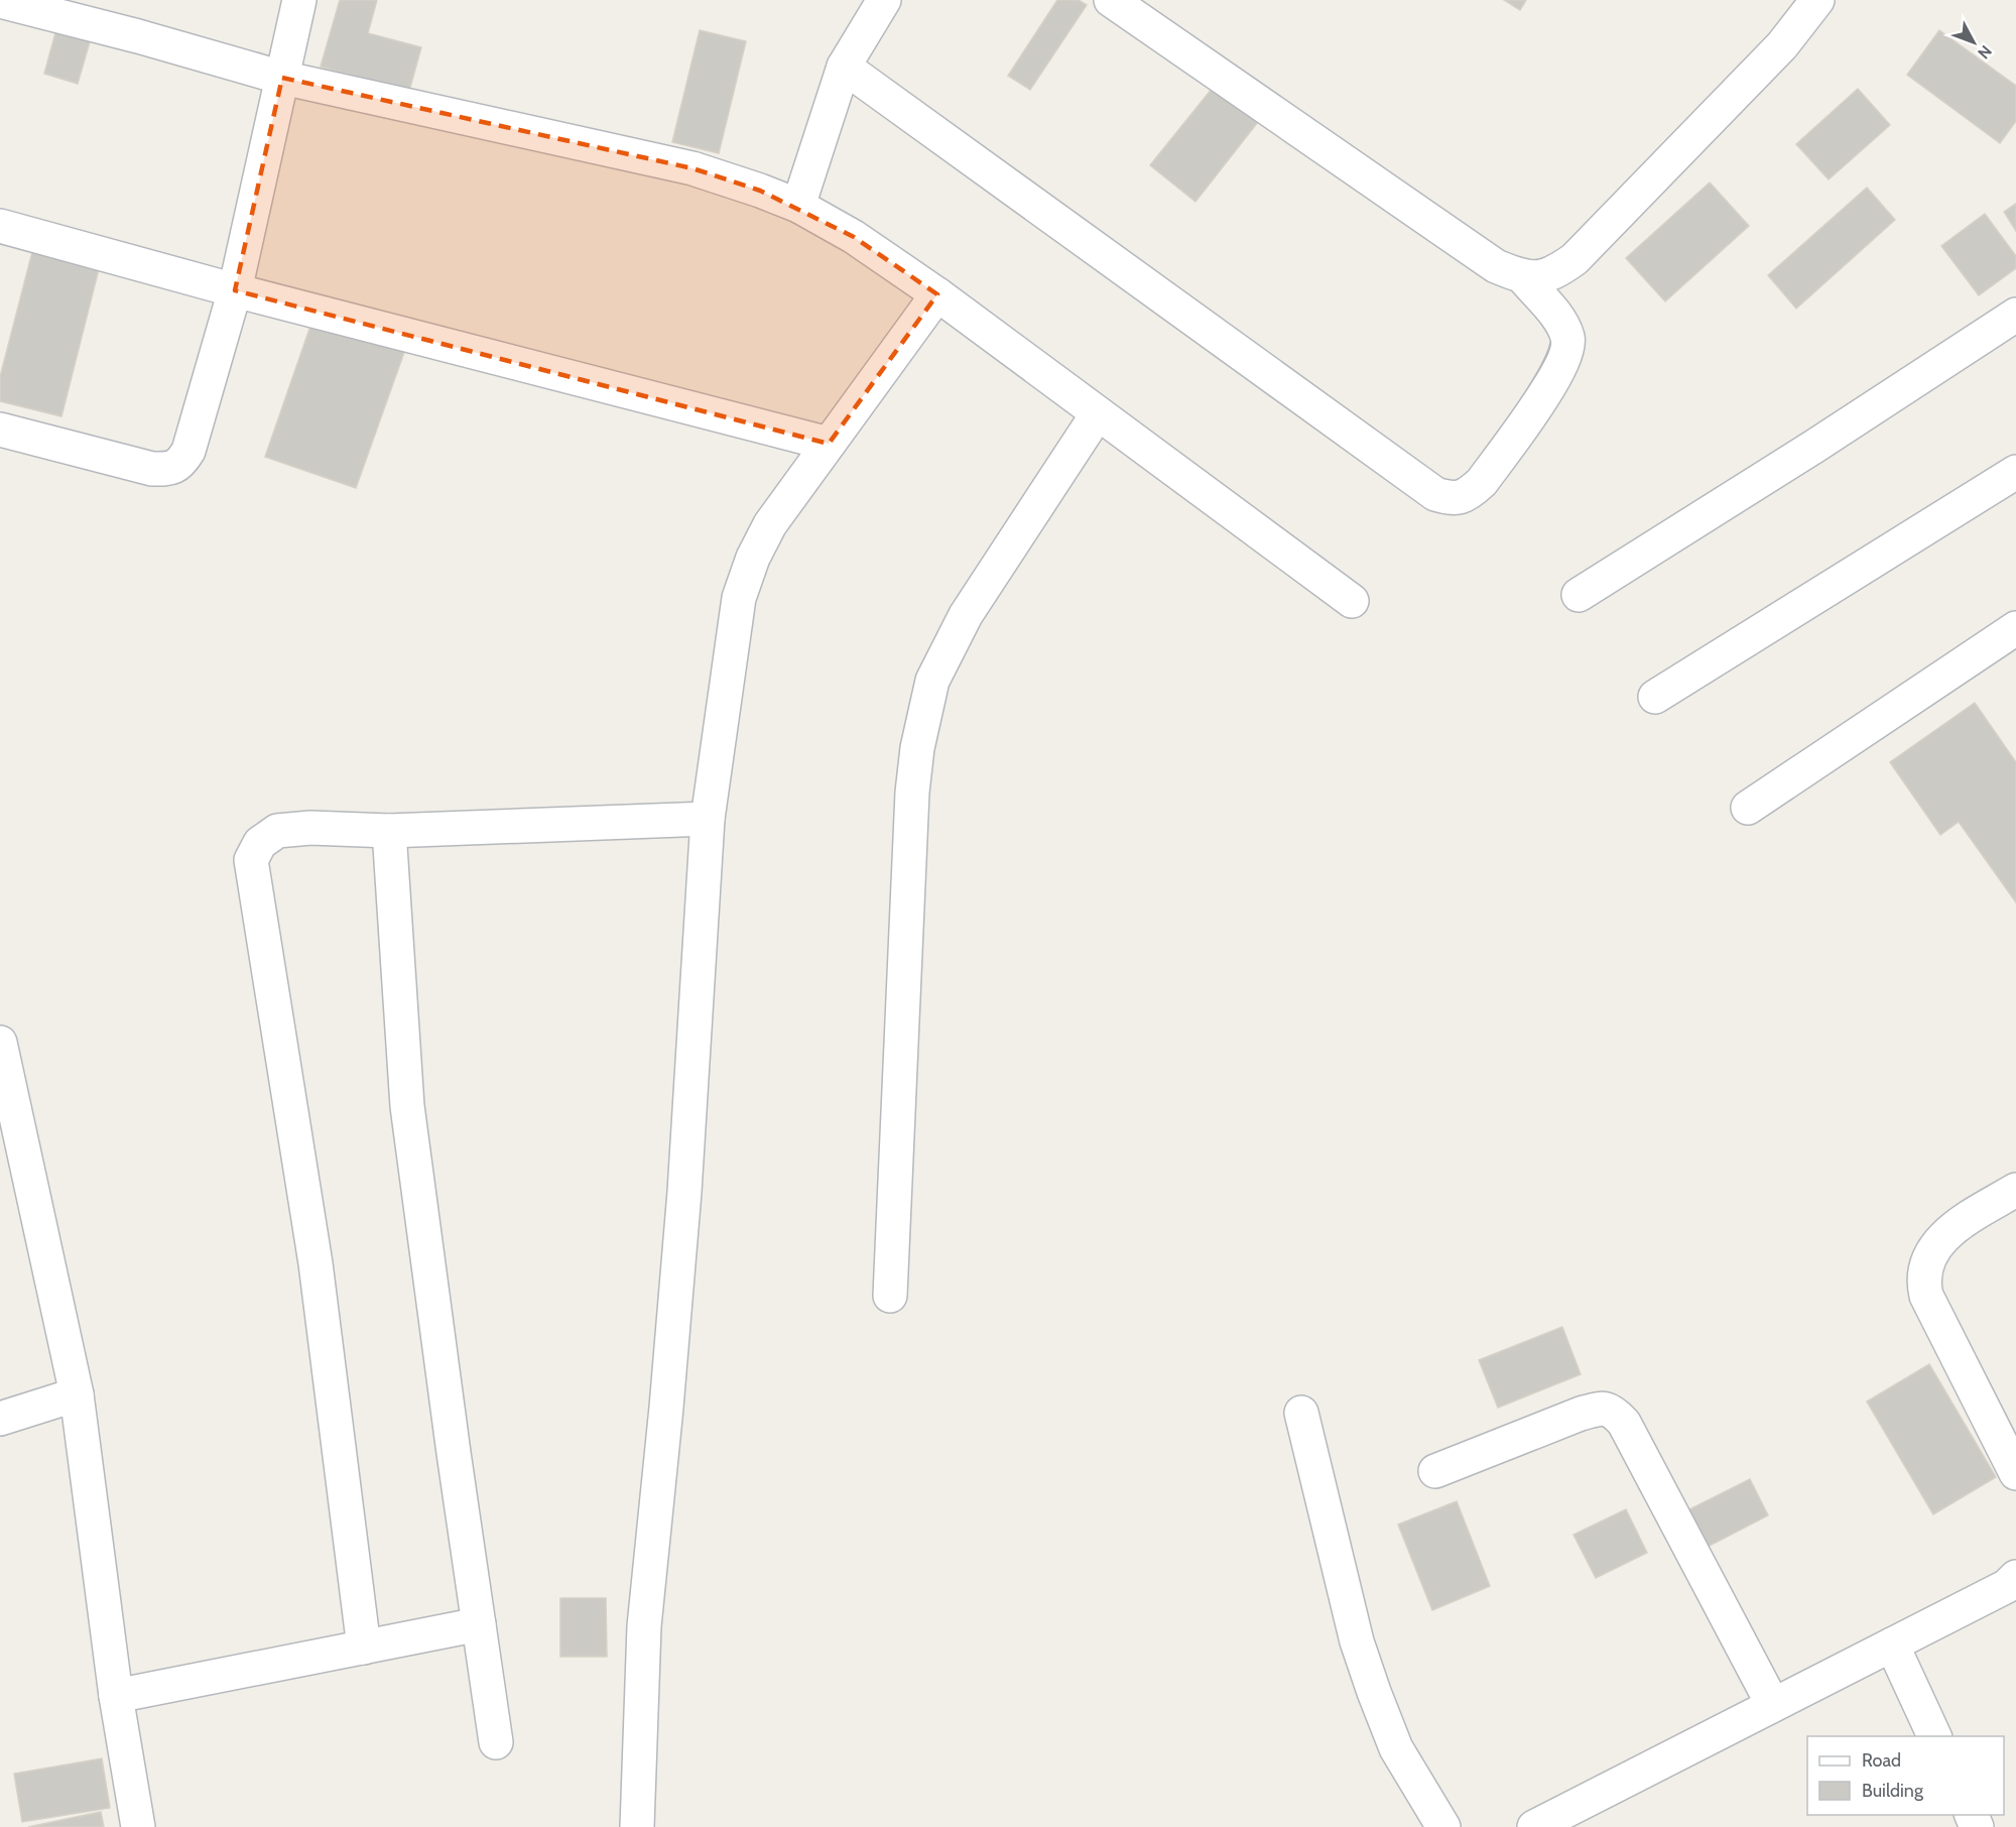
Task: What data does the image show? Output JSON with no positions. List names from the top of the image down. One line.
{"legend":["Road","Building"],"north":"bottom right"}
